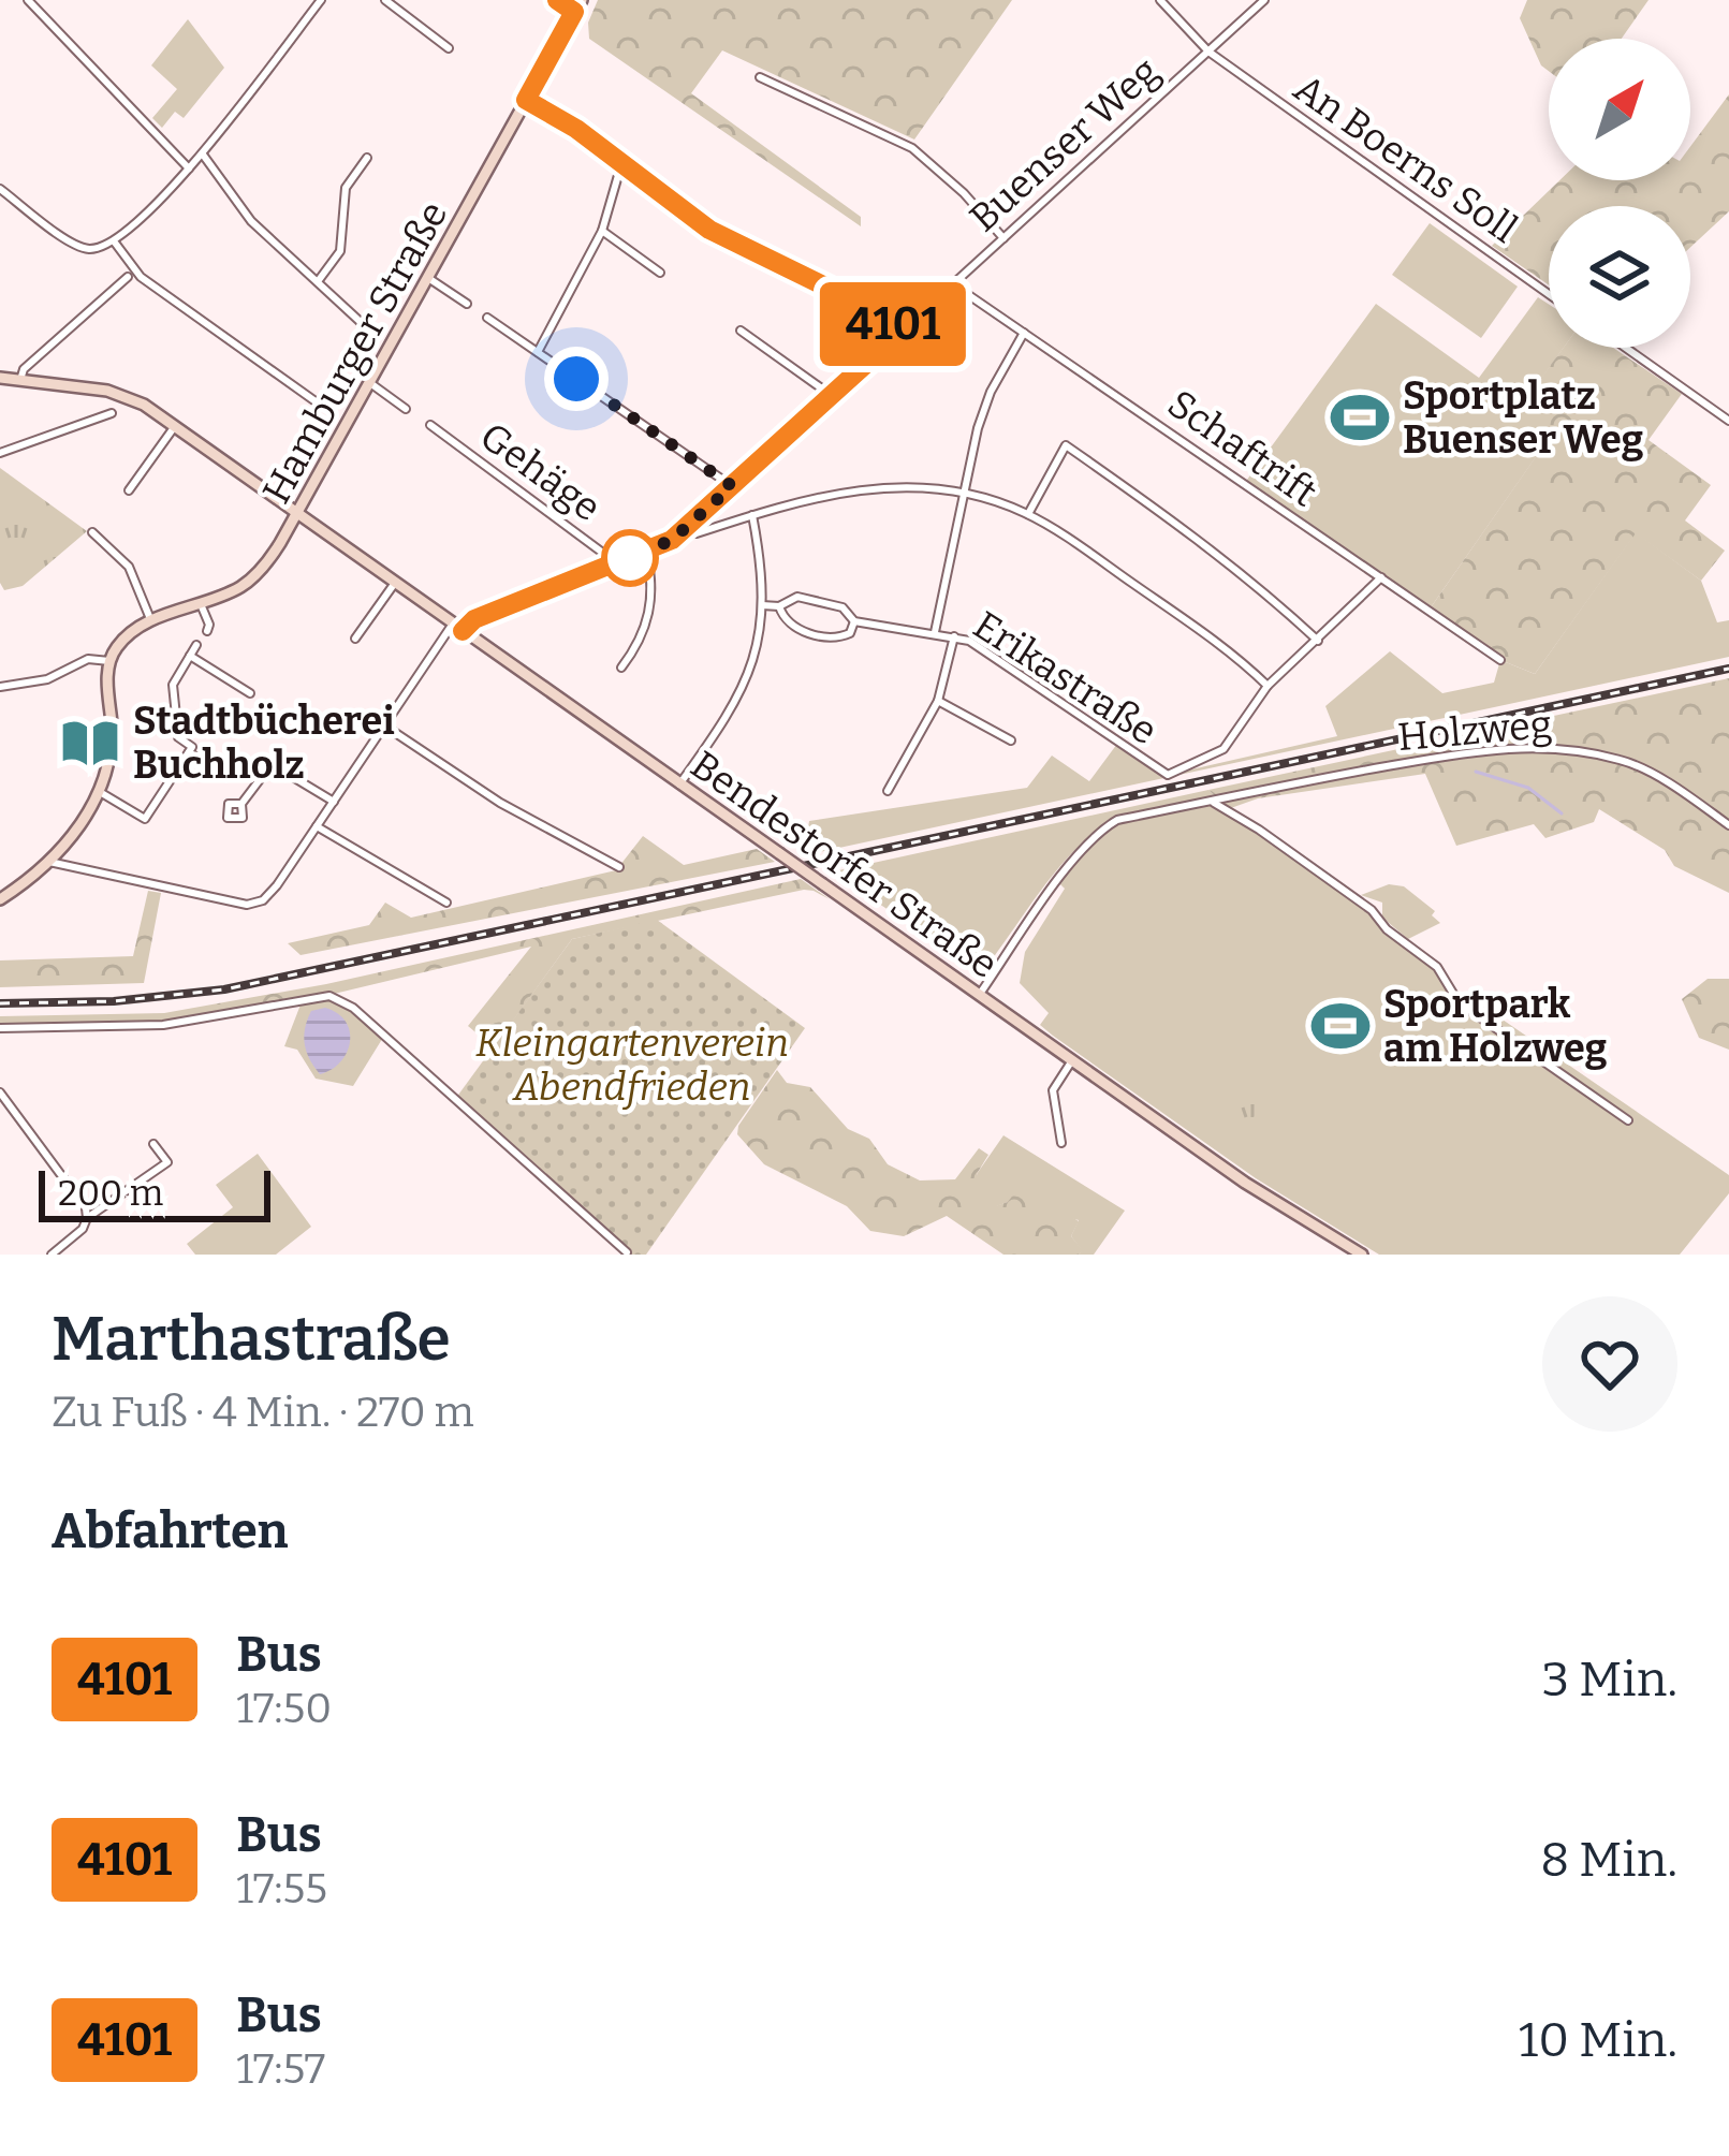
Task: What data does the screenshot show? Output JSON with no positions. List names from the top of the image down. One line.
{"streets":{"street":["Buenser Weg","An Boerns Soll","Hamburger Straße","Schaftrift","Gehäge","Erikastraße","Holzweg","Bendestorfer Straße"]},"crossings":[["Buenser Weg","An Boerns Soll"],["Buenser Weg","Schaftrift"],["Buenser Weg","Gehäge"],["Buenser Weg","Bendestorfer Straße"],["Hamburger Straße","Bendestorfer Straße"],["Holzweg","Bendestorfer Straße"]],"parks":["Kleingartenverein Abendfrieden"],"places":{"sports":["Sportplatz Buenser Weg","Sportpark am Holzweg"],"library":["Stadtbücherei Buchholz"]},"lines":["bus line 4101"],"scale_bar":"200 m","north":"top right","page":{"on_map":"4101","scale":"200 m","heading":[["Marthastraße","Zu Fuß · 4 Min. · 270 m"],"Abfahrten"],"list":[{"mark":"4101","name":"Bus","note":"17:50","value":"3 Min."},{"mark":"4101","name":"Bus","note":"17:55","value":"8 Min."},{"mark":"4101","name":"Bus","note":"17:57","value":"10 Min."}]}}
